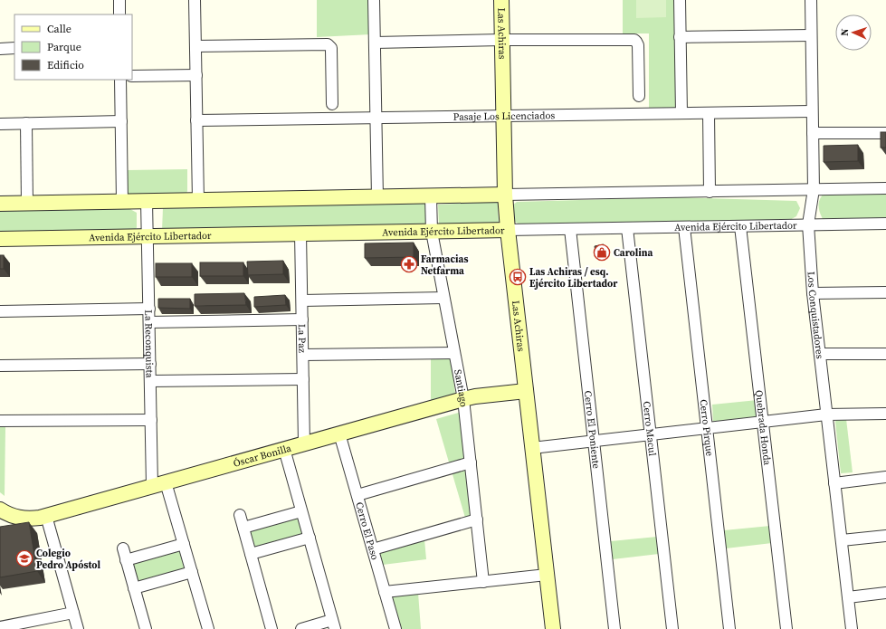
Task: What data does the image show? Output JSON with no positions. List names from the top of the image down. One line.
{"streets":{"street":["Las Achiras","Pasaje Los Licenciados","Avenida Ejército Libertador","Los Conquistadores","La Paz","La Reconquista","Santiago","Cerro Pirque","Quebrada Honda","Cerro El Poniente","Cerro Macul","Óscar Bonilla","Cerro El Paso"]},"crossings":[["Las Achiras","Pasaje Los Licenciados"],["Las Achiras","Avenida Ejército Libertador"],["Las Achiras","Óscar Bonilla"],["Pasaje Los Licenciados","Los Conquistadores"],["Avenida Ejército Libertador","Los Conquistadores"],["Avenida Ejército Libertador","La Paz"],["Avenida Ejército Libertador","La Reconquista"],["Avenida Ejército Libertador","Santiago"],["Avenida Ejército Libertador","Cerro Pirque"],["Avenida Ejército Libertador","Quebrada Honda"],["Avenida Ejército Libertador","Cerro El Poniente"],["Avenida Ejército Libertador","Cerro Macul"],["La Paz","Óscar Bonilla"],["La Reconquista","Óscar Bonilla"],["Santiago","Óscar Bonilla"],["Óscar Bonilla","Cerro El Paso"]],"places":{"shop":["Carolina"],"pharmacy":["Farmacias Netfarma"],"bus stop":["Las Achiras / esq. Ejército Libertador"],"school or university":["Colegio Pedro Apóstol"]},"legend":["Calle","Parque","Edificio"],"north":"left"}
